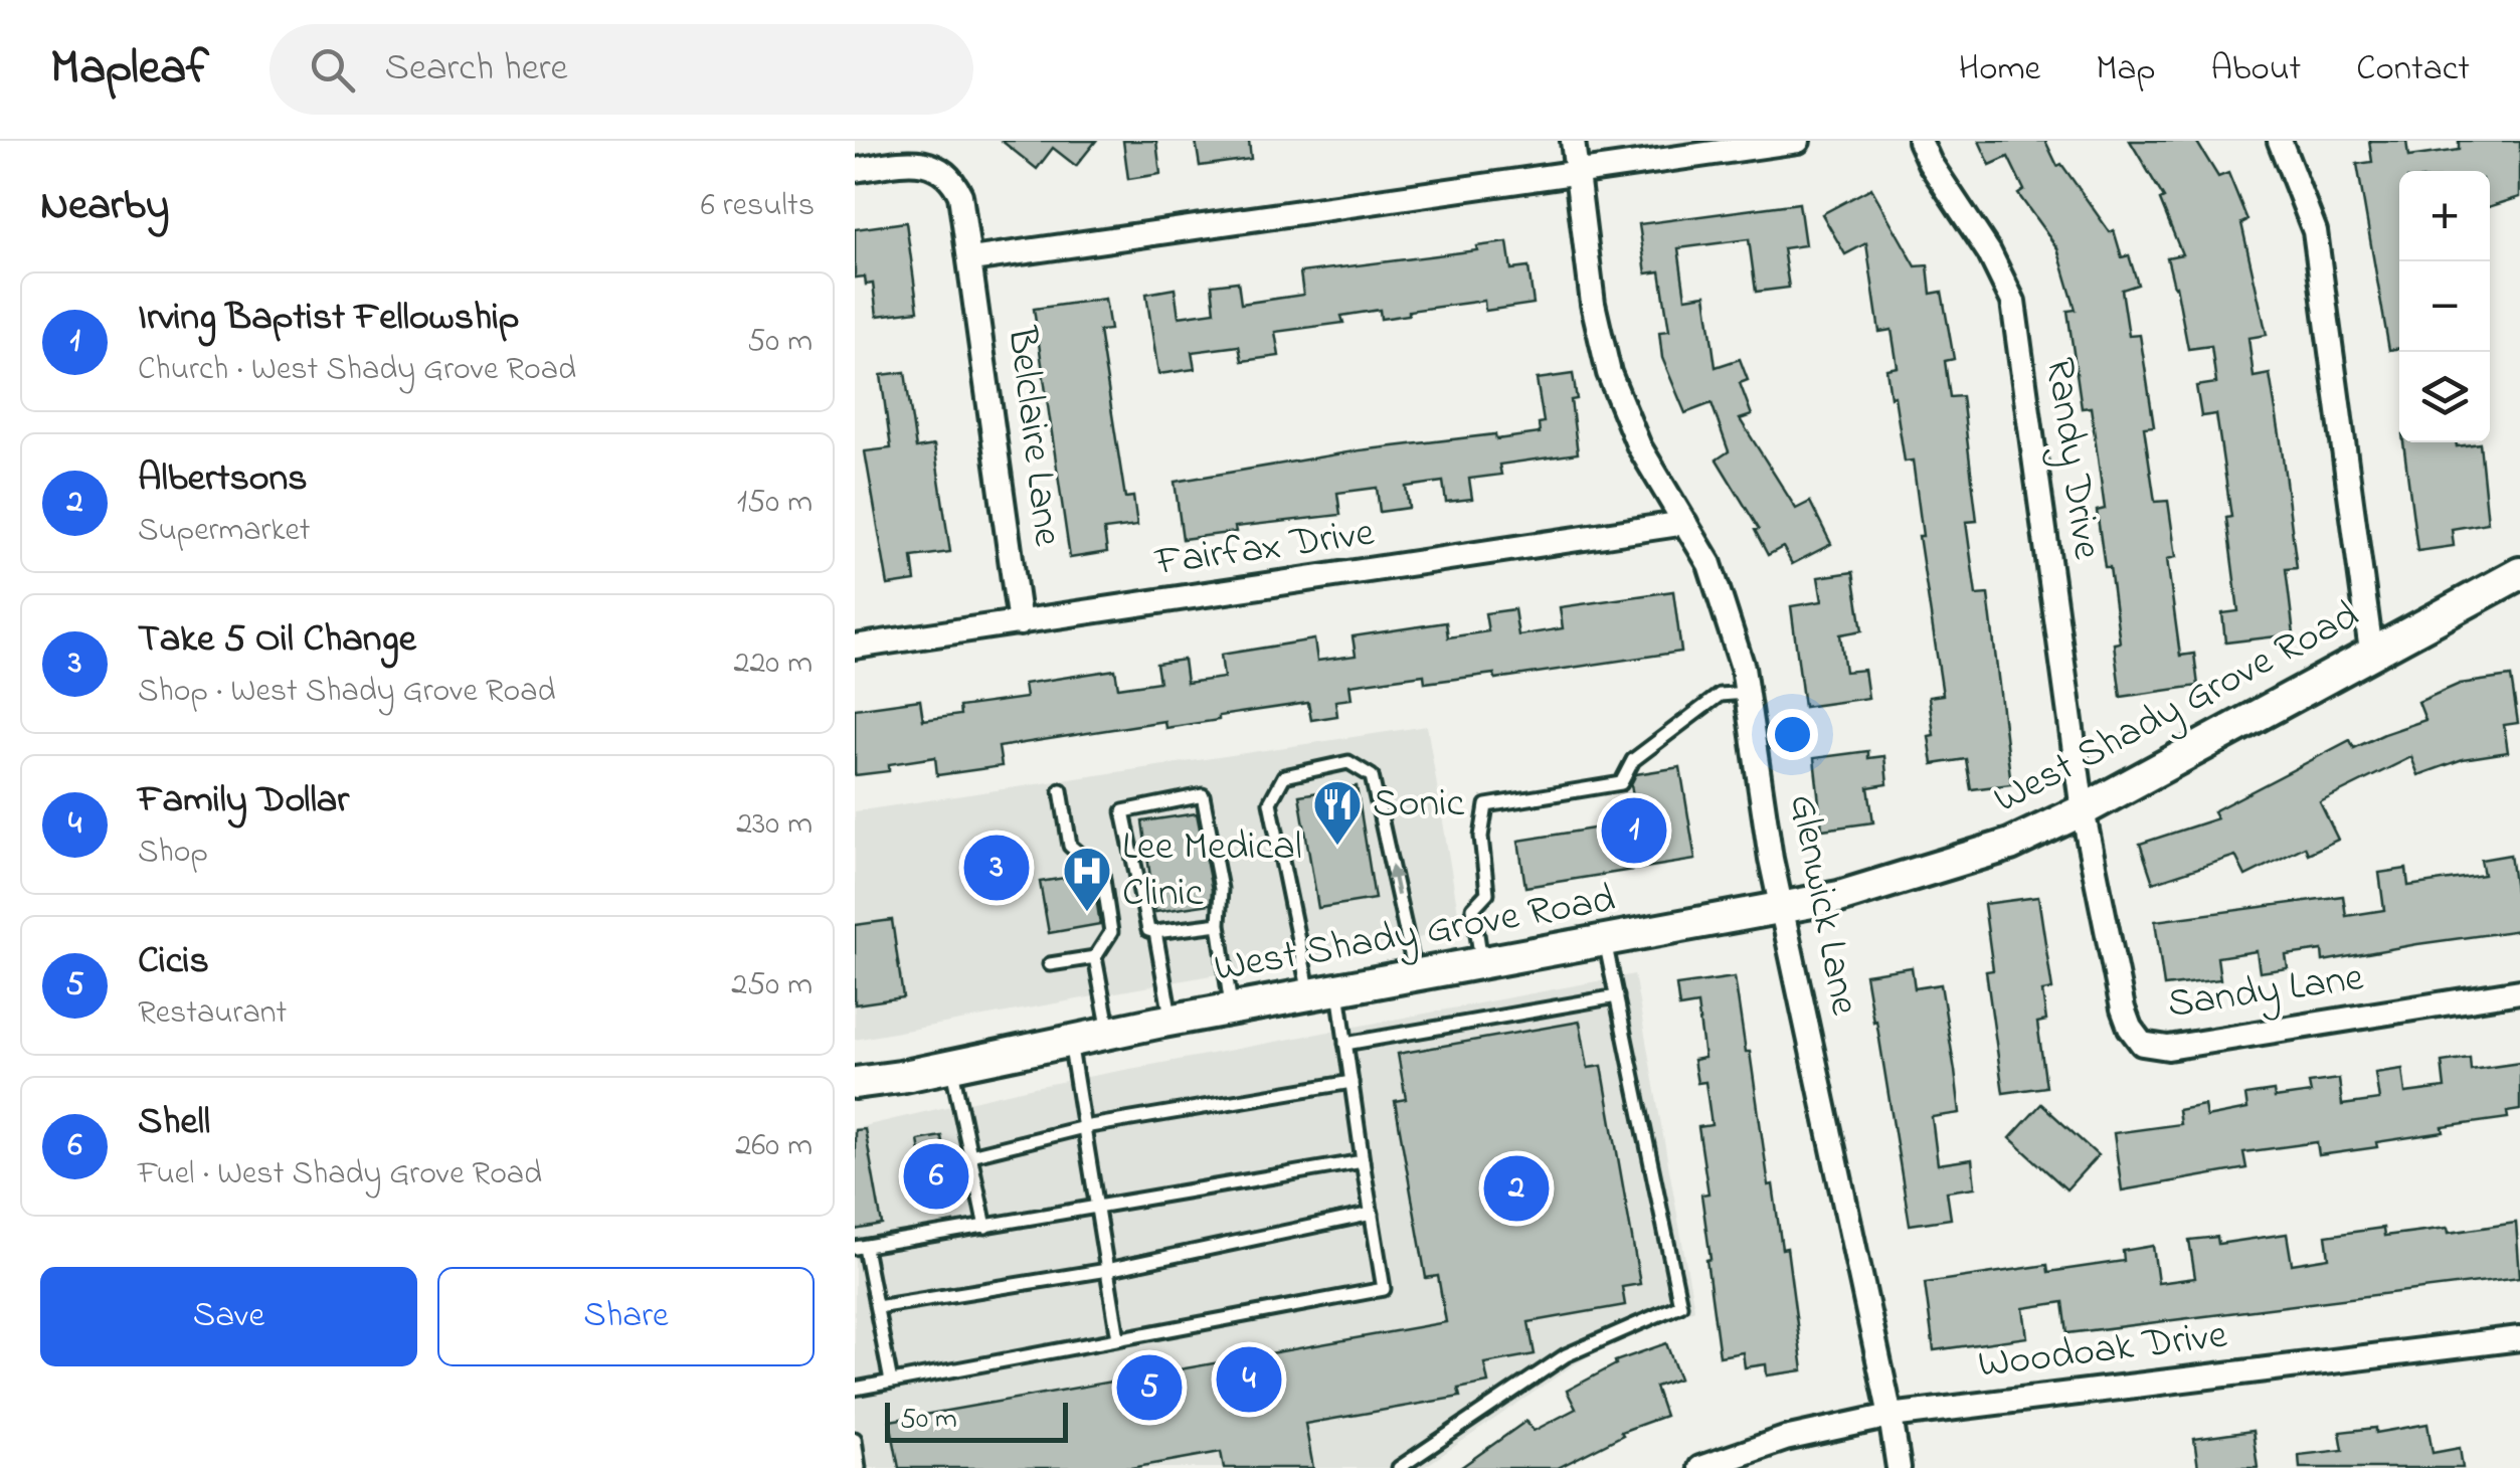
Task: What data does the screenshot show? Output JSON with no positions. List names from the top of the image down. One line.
{"streets":{"main road":["West Shady Grove Road"],"street":["Belclaire Lane","Randy Drive","Fairfax Drive","Glenwick Lane","Sandy Lane","Woodoak Drive"]},"crossings":[["Belclaire Lane","Fairfax Drive"],["Randy Drive","West Shady Grove Road"],["Randy Drive","Sandy Lane"],["Fairfax Drive","Glenwick Lane"],["West Shady Grove Road","Glenwick Lane"],["West Shady Grove Road","Sandy Lane"],["Glenwick Lane","Woodoak Drive"]],"places":{"restaurant":["Sonic"],"hospital":["Lee Medical Clinic"]},"scale_bar":"50 m","page":{"header":"Mapleaf","search":"Search here","nav":["Home","Map","About","Contact"],"heading":["Nearby","6 results"],"map_buttons":["+","−"],"list":[{"mark":"1","name":"Irving Baptist Fellowship","note":"Church · West Shady Grove Road","value":"50 m"},{"mark":"2","name":"Albertsons","note":"Supermarket","value":"150 m"},{"mark":"3","name":"Take 5 Oil Change","note":"Shop · West Shady Grove Road","value":"220 m"},{"mark":"4","name":"Family Dollar","note":"Shop","value":"230 m"},{"mark":"5","name":"Cicis","note":"Restaurant","value":"250 m"},{"mark":"6","name":"Shell","note":"Fuel · West Shady Grove Road","value":"260 m"}],"pins":["1","3","6","2","4","5"],"buttons":["Save","Share"],"scale":"50 m"}}
